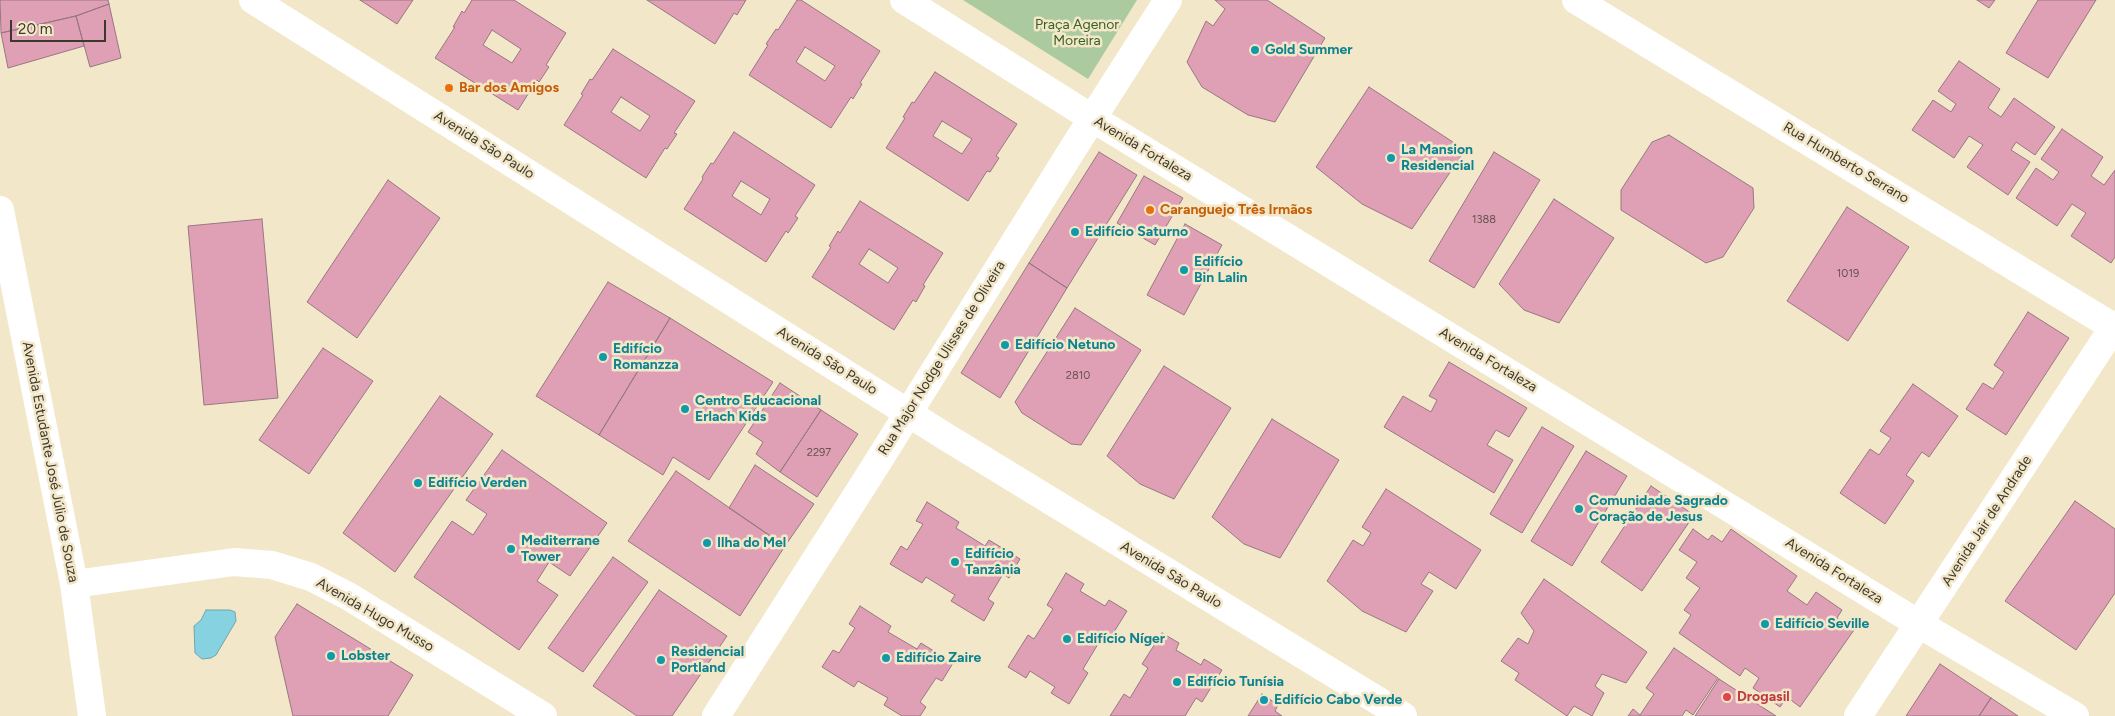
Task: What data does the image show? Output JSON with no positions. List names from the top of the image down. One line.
{"streets":{"main road":["Avenida São Paulo","Avenida Fortaleza","Rua Humberto Serrano","Rua Major Nodge Ulisses de Oliveira","Avenida Estudante José Júlio de Souza","Avenida Jair de Andrade","Avenida Hugo Musso"]},"crossings":[["Avenida São Paulo","Rua Major Nodge Ulisses de Oliveira"],["Avenida Fortaleza","Rua Major Nodge Ulisses de Oliveira"],["Avenida Fortaleza","Avenida Jair de Andrade"],["Rua Humberto Serrano","Avenida Jair de Andrade"],["Avenida Estudante José Júlio de Souza","Avenida Hugo Musso"]],"parks":["Praça Agenor Moreira"],"places":["Gold Summer","Bar dos Amigos","La Mansion Residencial","Caranguejo Três Irmãos","Edifício Saturno","Edifício Bin Lalin","Edifício Netuno","Edifício Romanzza","Centro Educacional Erlach Kids","Edifício Verden","Comunidade Sagrado Coração de Jesus","Ilha do Mel","Mediterrane Tower","Edifício Tanzânia","Edifício Seville","Edifício Níger","Lobster","Edifício Zaire","Residencial Portland","Edifício Tunísia","Drogasil","Edifício Cabo Verde"],"house_numbers":["1388","1019","2810","2297"],"scale_bar":"20 m"}
